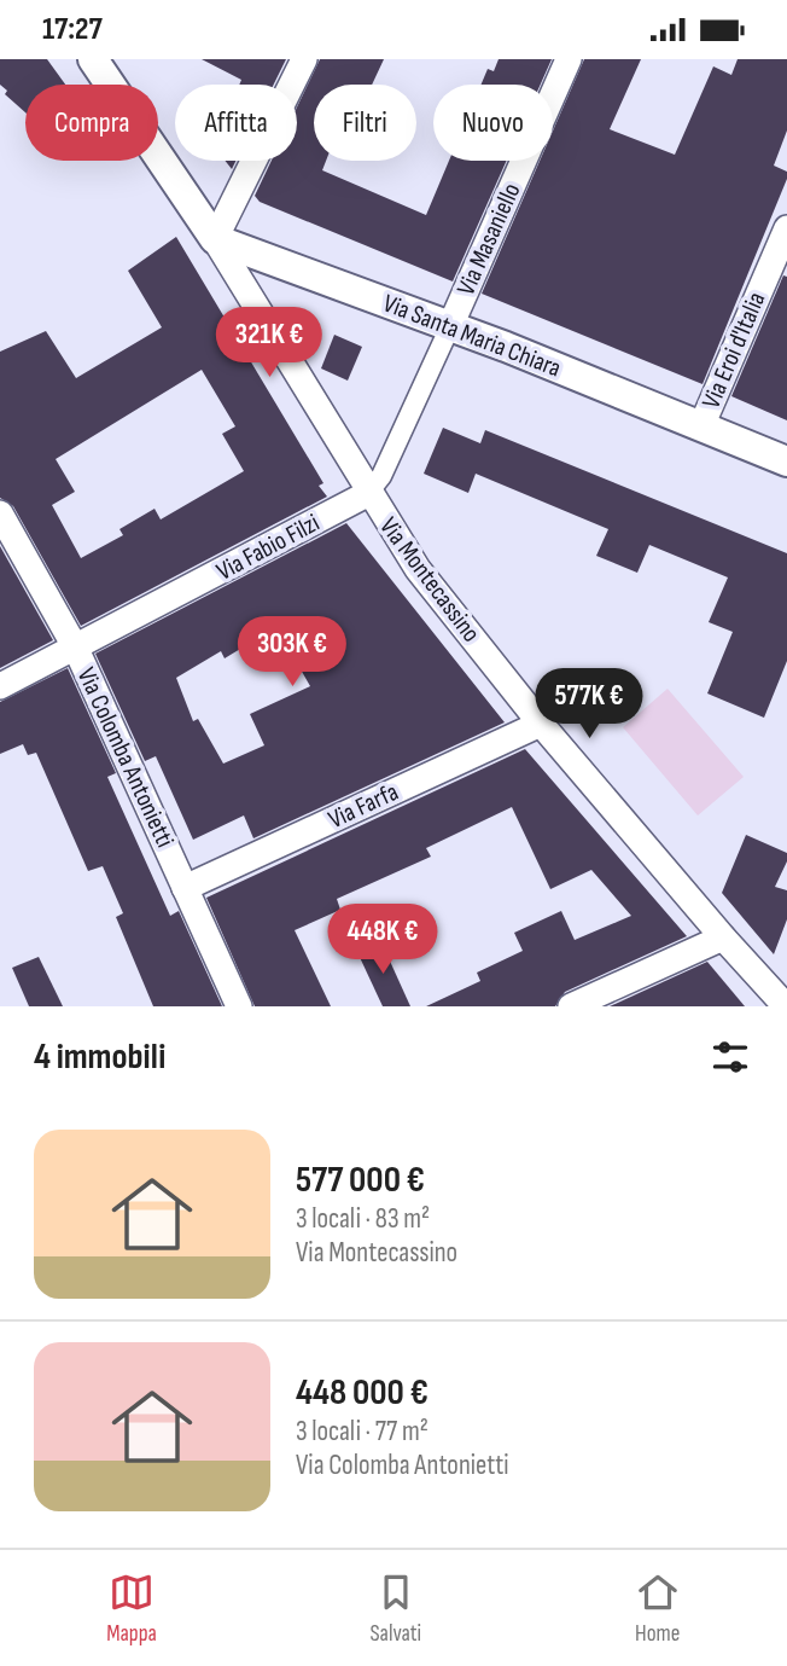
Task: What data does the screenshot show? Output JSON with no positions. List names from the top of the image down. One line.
{"streets":{"street":["Via Masaniello","Via Santa Maria Chiara","Via Eroi d'Italia","Via Fabio Filzi","Via Montecassino","Via Colomba Antonietti","Via Farfa"]},"crossings":[["Via Masaniello","Via Santa Maria Chiara"],["Via Masaniello","Via Fabio Filzi"],["Via Santa Maria Chiara","Via Eroi d'Italia"],["Via Santa Maria Chiara","Via Fabio Filzi"],["Via Santa Maria Chiara","Via Montecassino"],["Via Fabio Filzi","Via Montecassino"],["Via Fabio Filzi","Via Colomba Antonietti"],["Via Montecassino","Via Farfa"],["Via Colomba Antonietti","Via Farfa"]],"page":{"status":"17:27","chip":["Compra","Affitta","Filtri","Nuovo"],"price":["321K €","303K €","577K €","448K €"],"heading":"4 immobili","list":[{"name":"577 000 €","note":"3 locali · 83 m² · Via Montecassino"},{"name":"448 000 €","note":"3 locali · 77 m² · Via Colomba Antonietti"}],"tabs":["Mappa","Salvati","Home"]}}
